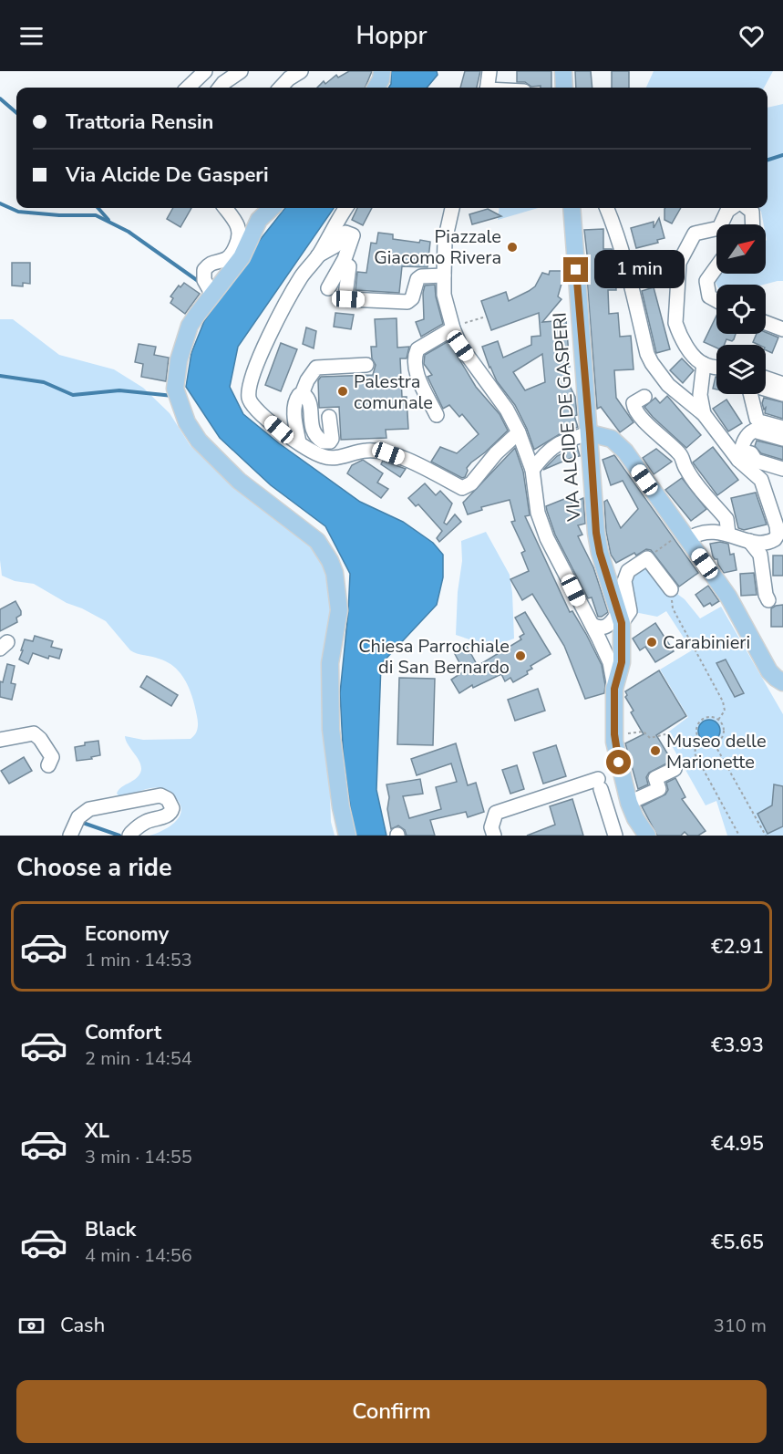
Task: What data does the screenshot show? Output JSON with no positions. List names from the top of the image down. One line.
{"streets":{"main road":["VIA ALCIDE DE GASPERI"]},"places":["Piazzale Giacomo Rivera","Palestra comunale","Carabinieri","Chiesa Parrochiale di San Bernardo","Museo delle Marionette"],"north":"top right","page":{"header":"Hoppr","banner":["Trattoria Rensin","Via Alcide De Gasperi"],"bubble":"1 min","heading":"Choose a ride","list":[{"name":"Economy","note":"1 min · 14:53","value":"€2.91"},{"name":"Comfort","note":"2 min · 14:54","value":"€3.93"},{"name":"XL","note":"3 min · 14:55","value":"€4.95"},{"name":"Black","note":"4 min · 14:56","value":"€5.65"}],"pay":["Cash","310 m"],"buttons":"Confirm"}}
